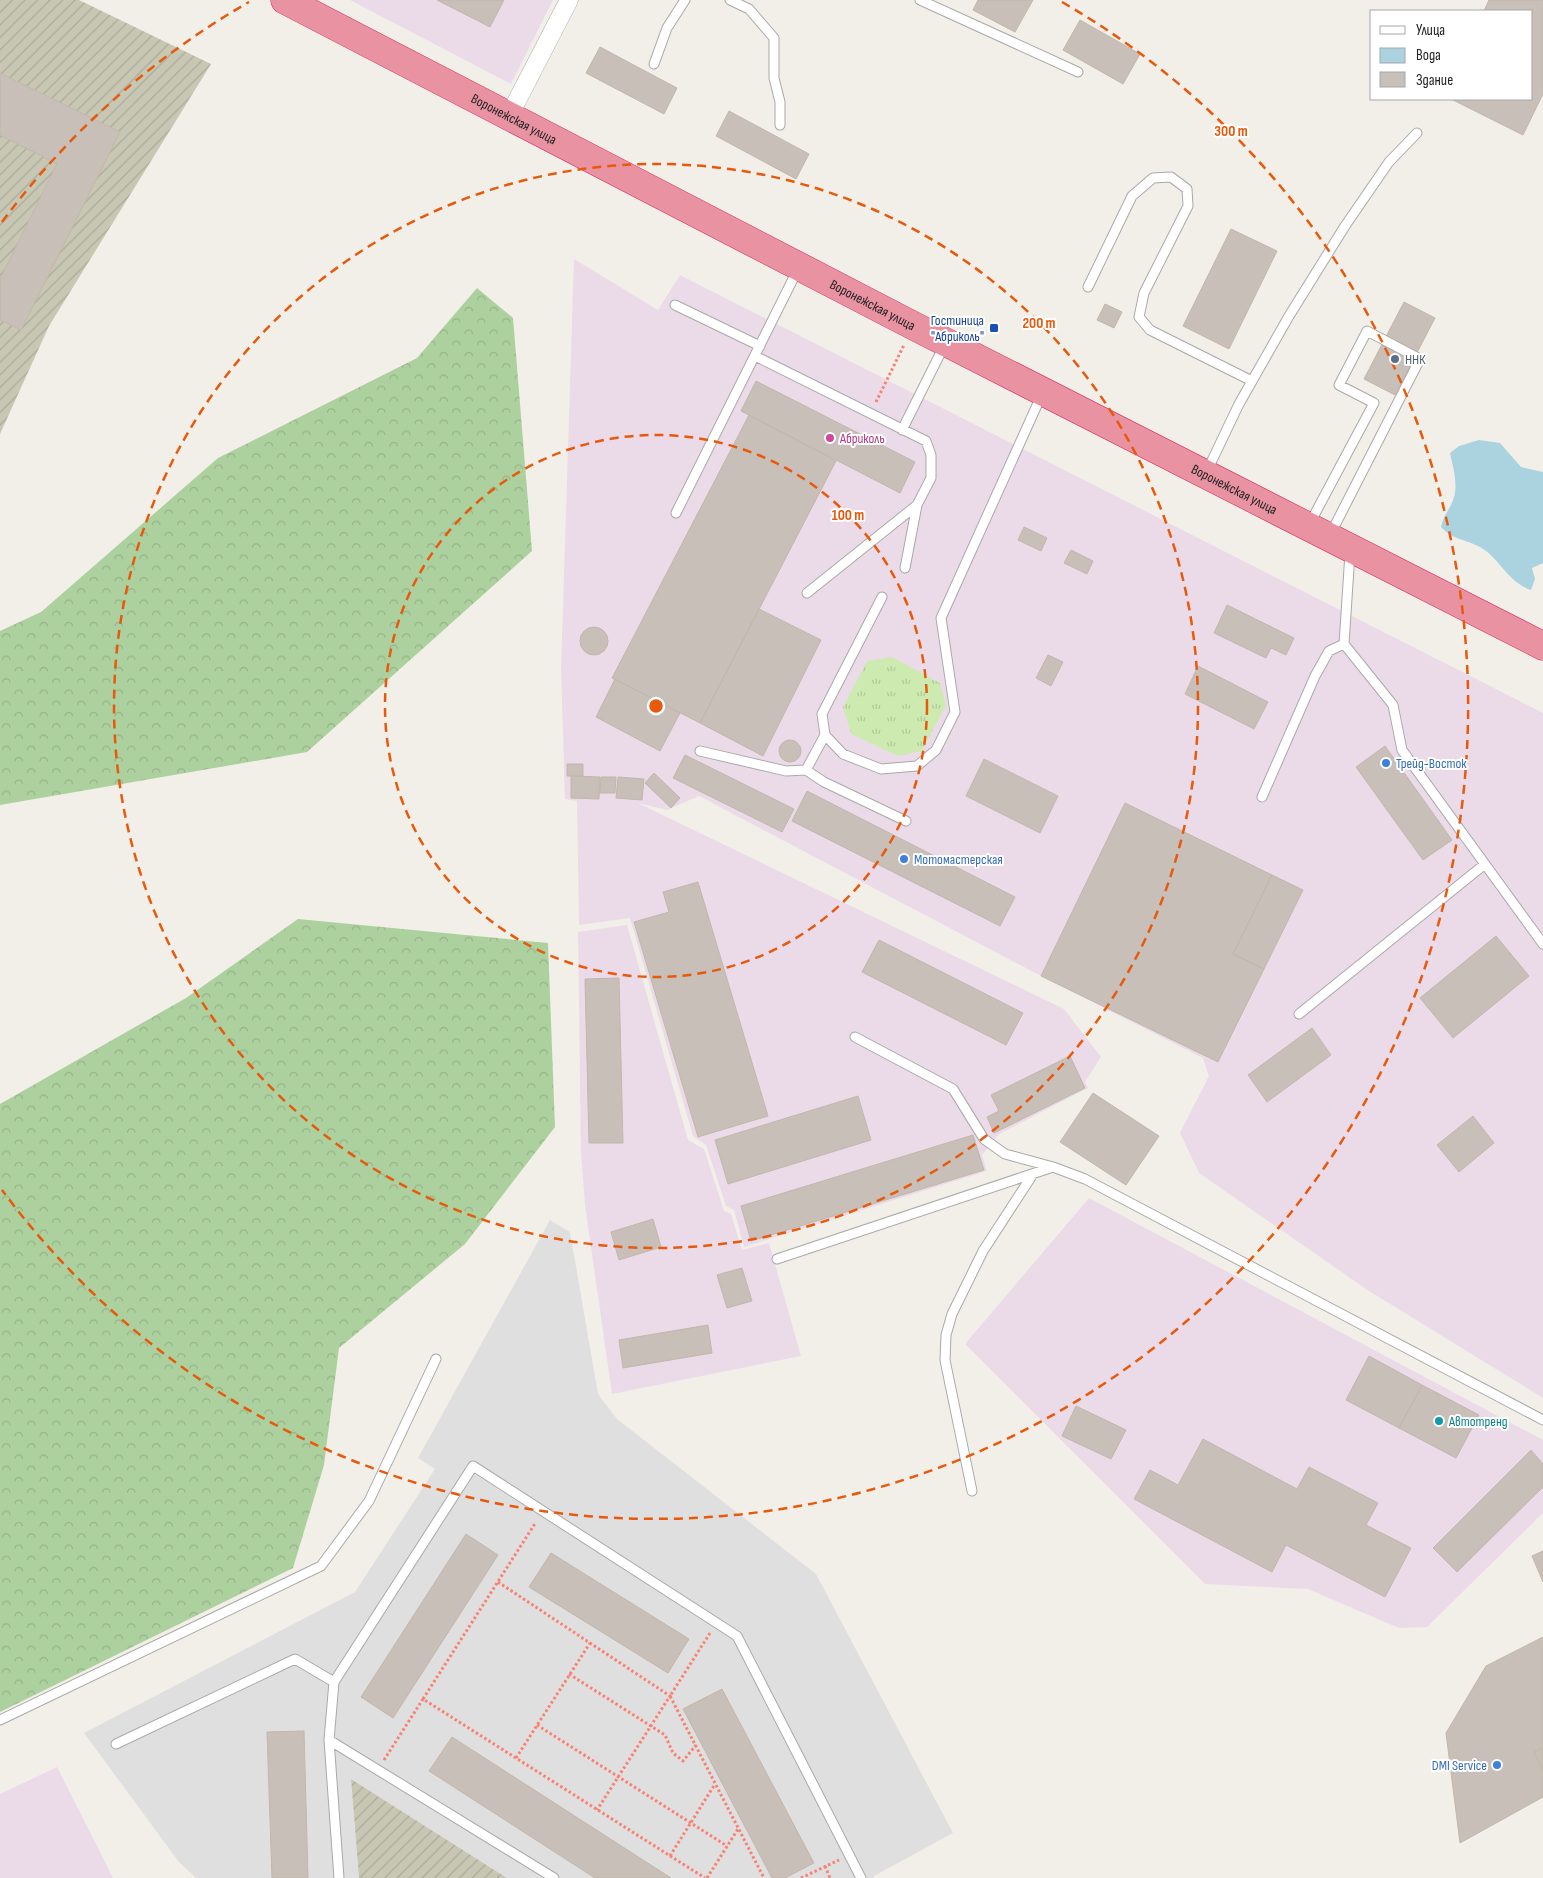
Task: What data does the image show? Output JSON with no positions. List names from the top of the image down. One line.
{"streets":{"highway":["Воронежская улица"]},"places":{"transit":["Гостиница \"Абриколь\""],"other":["ННК","Абриколь","Трейд-Восток","Мотомастерская","Автотренд","DMI Service"]},"legend":["Улица","Вода","Здание"],"rings":["300 m","200 m","100 m"]}
